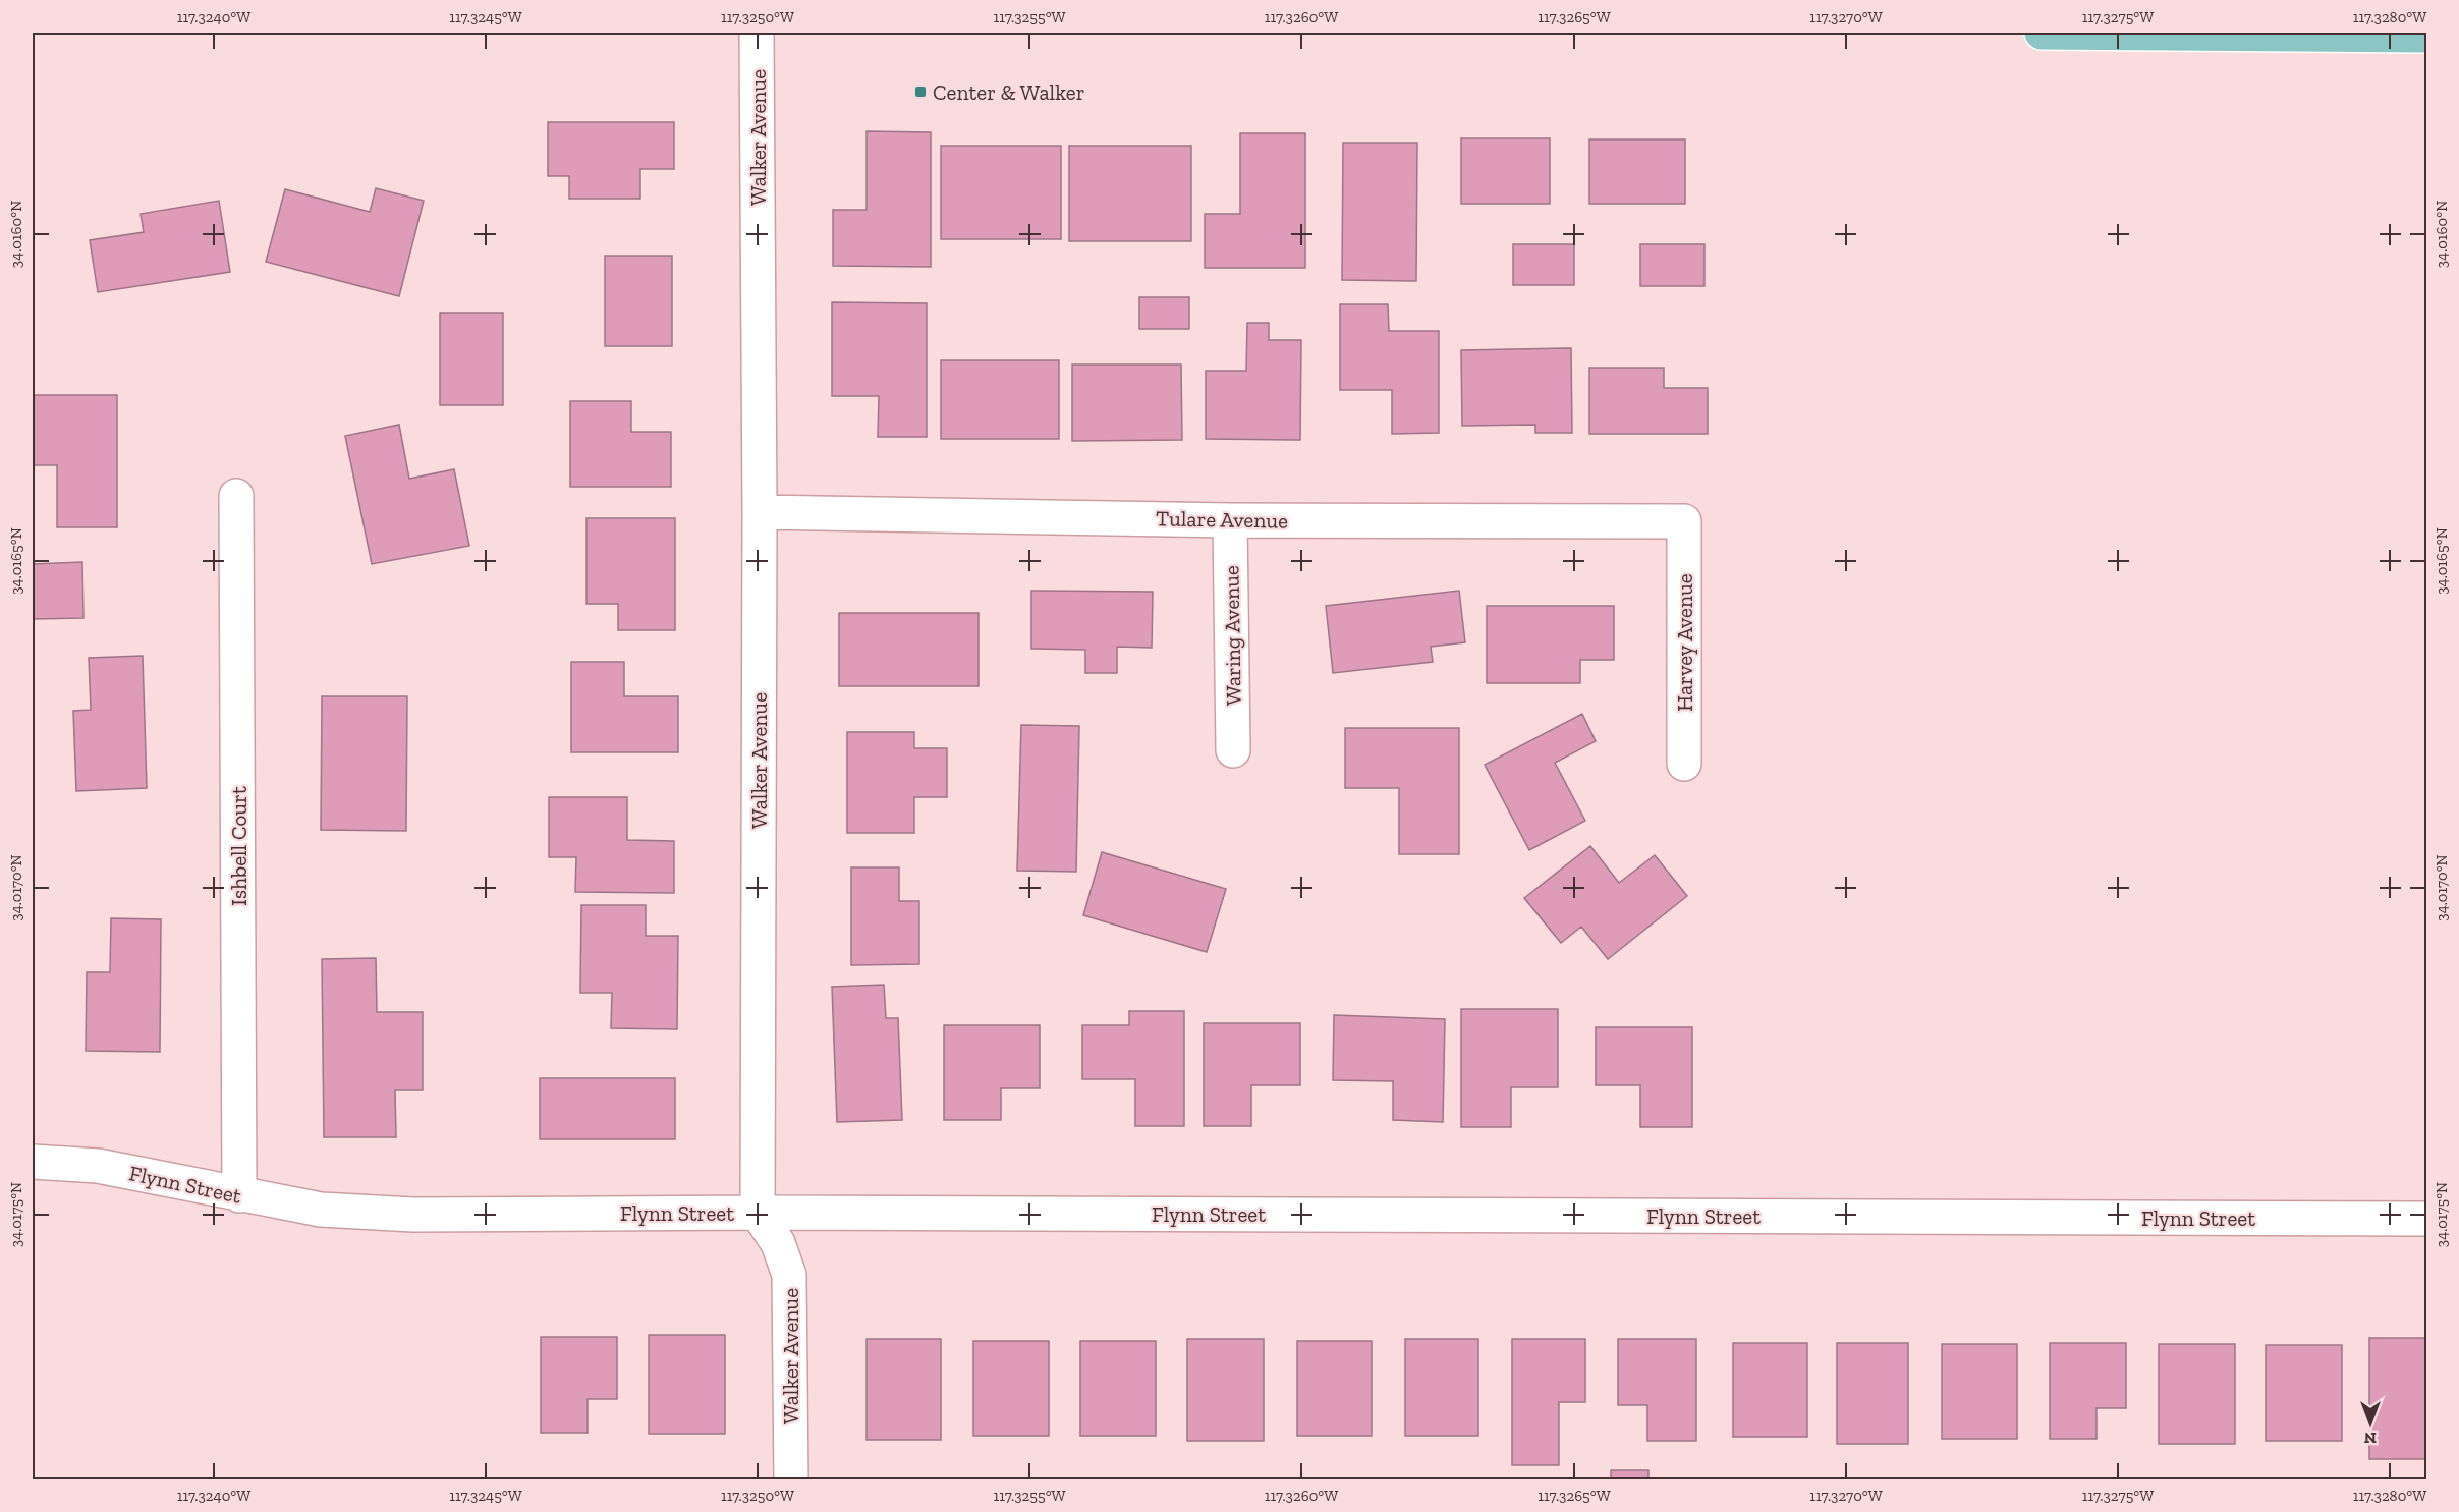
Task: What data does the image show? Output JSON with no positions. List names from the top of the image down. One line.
{"streets":{"street":["Walker Avenue","Tulare Avenue","Waring Avenue","Harvey Avenue","Ishbell Court","Flynn Street"]},"crossings":[["Walker Avenue","Tulare Avenue"],["Walker Avenue","Flynn Street"],["Tulare Avenue","Waring Avenue"],["Tulare Avenue","Harvey Avenue"],["Ishbell Court","Flynn Street"]],"places":{"transit":["Center & Walker"]},"north":"bottom","coordinates":["117.3240°W","117.3245°W","117.3250°W","117.3255°W","117.3260°W","117.3265°W","117.3270°W","117.3275°W","117.3280°W","34.0160°N","34.0165°N","34.0170°N","34.0175°N"]}
